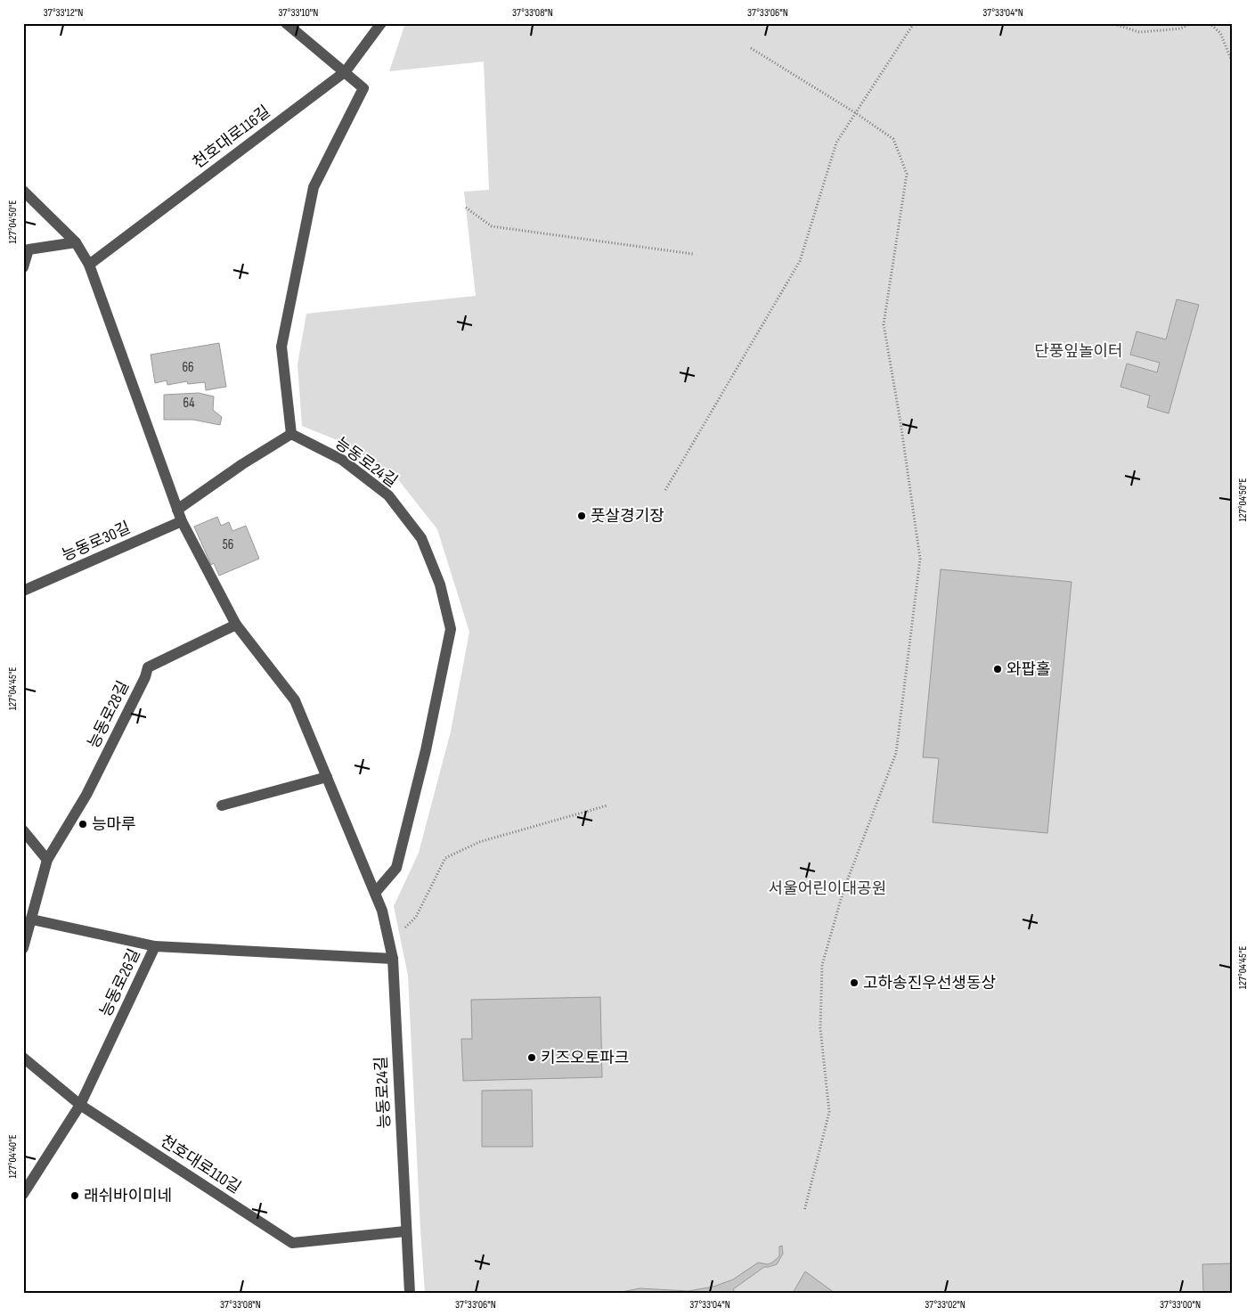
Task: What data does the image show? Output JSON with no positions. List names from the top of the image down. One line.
{"streets":{"street":["천호대로116길","능동로24길","능동로30길","능동로28길","능동로26길","천호대로110길"]},"crossings":[["천호대로116길","능동로24길"],["능동로24길","능동로30길"],["능동로24길","능동로28길"],["능동로24길","능동로26길"],["능동로24길","천호대로110길"],["능동로26길","천호대로110길"]],"parks":["단풍잎놀이터","서울어린이대공원"],"places":["풋살경기장","와팝홀","능마루","고하송진우선생동상","키즈오토파크","래쉬바이미네"],"house_numbers":["66","64","56"],"coordinates":["37°33'12\"N","37°33'10\"N","37°33'08\"N","37°33'06\"N","37°33'04\"N","127°04'50\"E","127°04'45\"E","127°04'40\"E","37°33'02\"N","37°33'00\"N"]}
